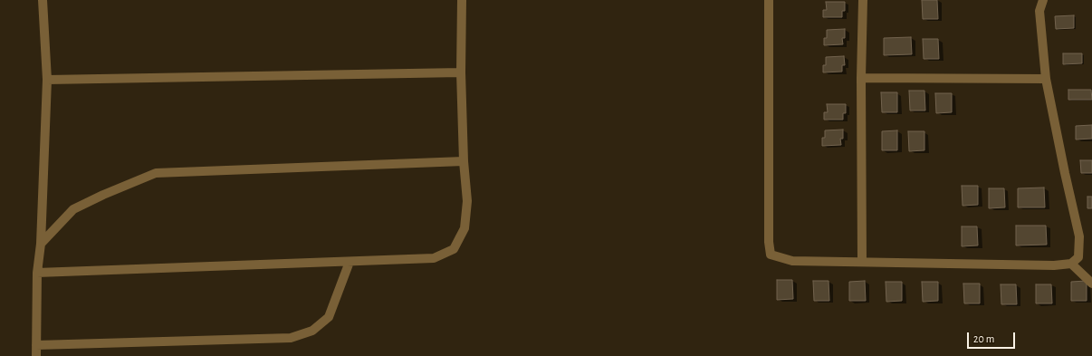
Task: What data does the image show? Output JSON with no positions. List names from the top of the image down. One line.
{"scale_bar":"20 m"}
